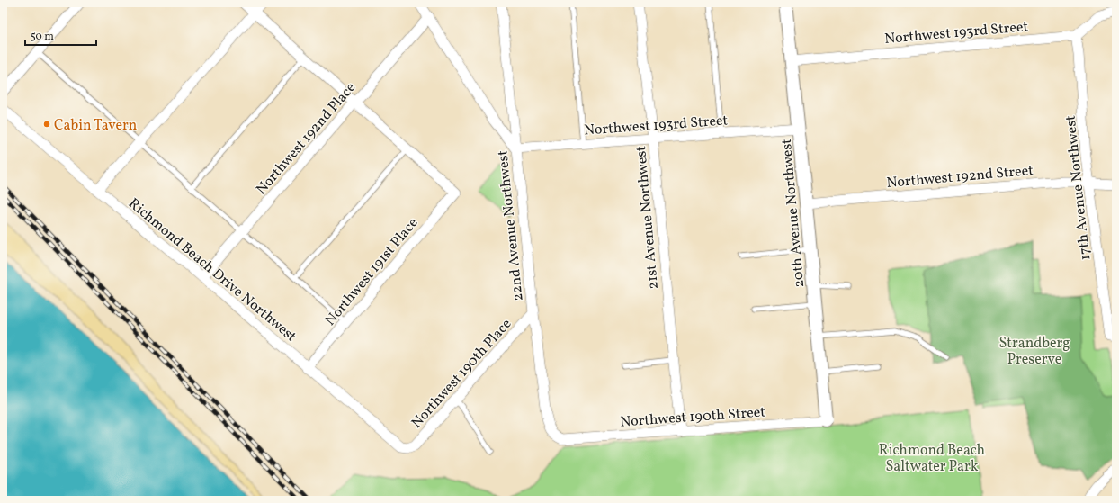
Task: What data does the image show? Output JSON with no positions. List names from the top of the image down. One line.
{"streets":{"street":["Northwest 193rd Street","Northwest 192nd Place","Northwest 192nd Street","17th Avenue Northwest","20th Avenue Northwest","21st Avenue Northwest","22nd Avenue Northwest","Richmond Beach Drive Northwest","Northwest 191st Place","Northwest 190th Place","Northwest 190th Street"]},"crossings":[["Northwest 193rd Street","17th Avenue Northwest"],["Northwest 193rd Street","20th Avenue Northwest"],["Northwest 193rd Street","21st Avenue Northwest"],["Northwest 193rd Street","22nd Avenue Northwest"],["Northwest 192nd Place","Richmond Beach Drive Northwest"],["Northwest 192nd Street","17th Avenue Northwest"],["Northwest 192nd Street","20th Avenue Northwest"],["20th Avenue Northwest","Northwest 190th Street"],["21st Avenue Northwest","Northwest 190th Street"],["22nd Avenue Northwest","Northwest 190th Place"],["22nd Avenue Northwest","Northwest 190th Street"],["Richmond Beach Drive Northwest","Northwest 191st Place"],["Richmond Beach Drive Northwest","Northwest 190th Place"]],"parks":["Strandberg Preserve","Richmond Beach Saltwater Park"],"places":["Cabin Tavern"],"scale_bar":"50 m"}
